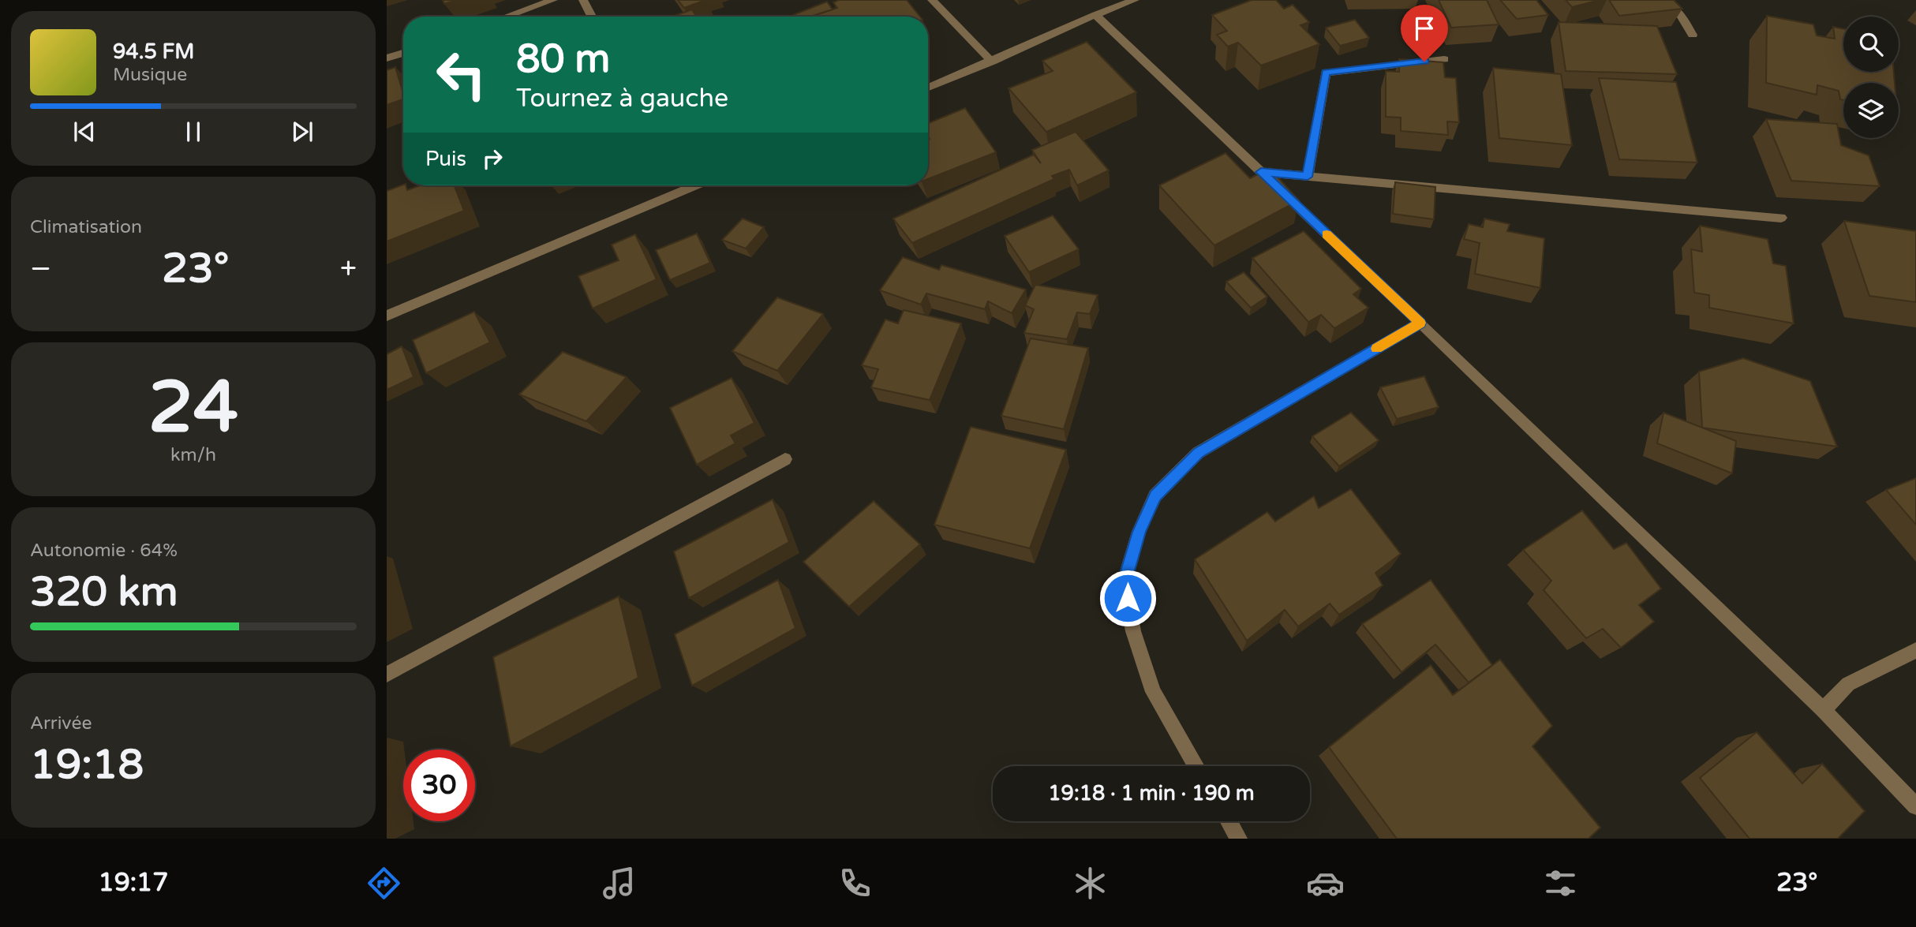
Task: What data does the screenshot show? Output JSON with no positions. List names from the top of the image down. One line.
{"page":{"turn":["80 m","Tournez à gauche"],"song":["94.5 FM","Musique"],"then":"Puis","tile":["Climatisation",["24","km/h"],["Autonomie · 64%","320 km"],["Arrivée","19:18"]],"heat":["−","23°","+"],"limit":"30","trip":"19:18 · 1 min · 190 m","tabs":["19:17","23°"]}}
